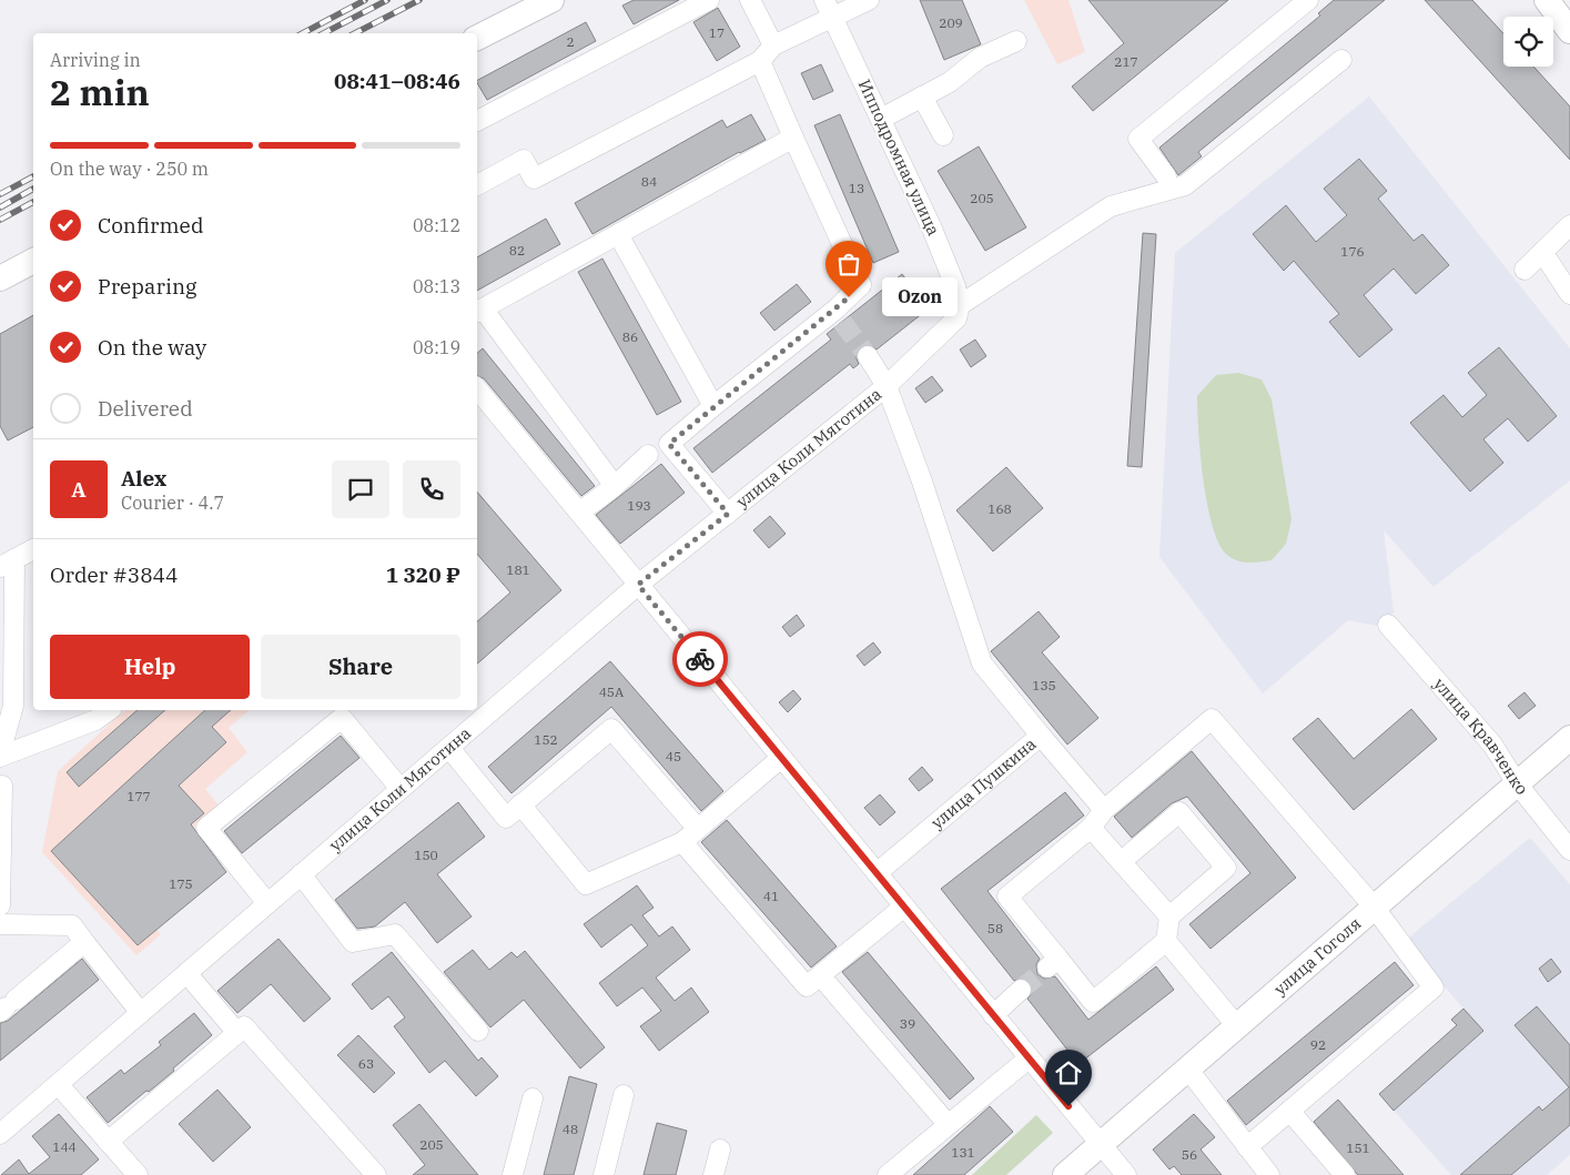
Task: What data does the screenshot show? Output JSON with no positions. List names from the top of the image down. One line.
{"streets":{"main road":["улица Гоголя"],"street":["Ипподромная улица","улица Коли Мяготина","улица Кравченко","улица Пушкина"]},"crossings":[["Ипподромная улица","улица Коли Мяготина"],["улица Кравченко","улица Гоголя"]],"places":["Ozon"],"house_numbers":["209","17","2","217","84","13","205","82","176","86","193","168","181","135","45А","152","45","177","150","175","41","58","39","92","63","48","205","144","151","131","56"],"page":{"heading":["2 min","Arriving in","08:41–08:46"],"panel":["Alex","Courier · 4.7","Order #3844","1 320 ₽"],"bar":"On the way · 250 m","list":[["Confirmed","08:12"],["Preparing","08:13"],["On the way","08:19"],"Delivered"],"bubble":"Ozon","round":"A","buttons":["Help","Share"]}}
